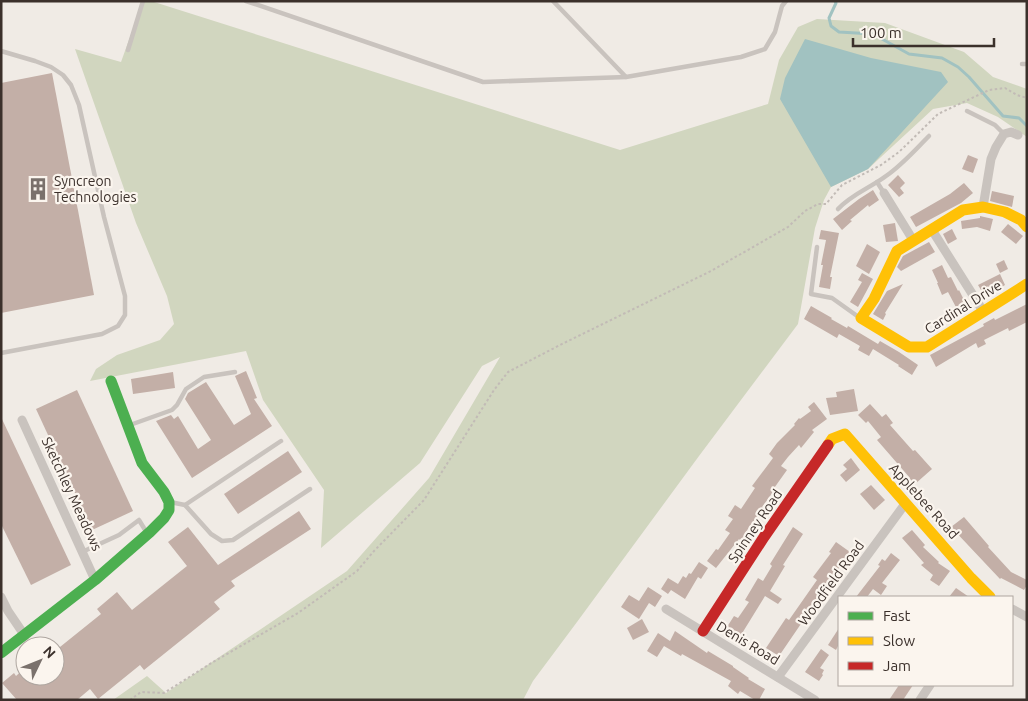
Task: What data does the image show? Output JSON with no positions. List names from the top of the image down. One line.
{"streets":{"street":["Cardinal Drive","Sketchley Meadows","Applebee Road","Spinney Road","Woodfield Road","Denis Road"]},"crossings":[["Applebee Road","Spinney Road"],["Applebee Road","Woodfield Road"],["Spinney Road","Denis Road"],["Woodfield Road","Denis Road"]],"places":{"building":["Syncreon Technologies"]},"legend":["Fast","Slow","Jam"],"scale_bar":"100 m","north":"top right"}
